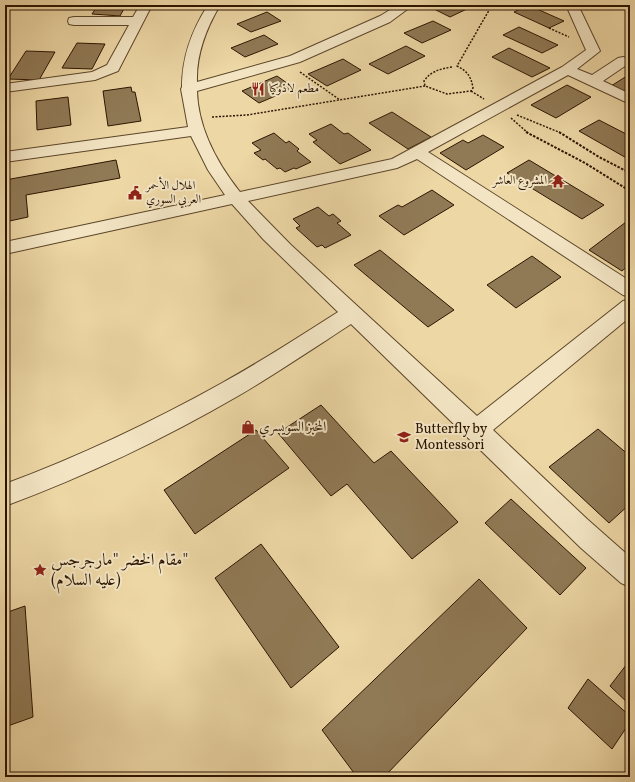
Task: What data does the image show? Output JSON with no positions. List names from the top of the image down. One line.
{"places":{"restaurant":["مطعم لاذوكيا"],"temple":["المشروع العاشر"],"public building":["الهلال الأحمر العربي السوري"],"shop":["المخبز السويسري"],"school or university":["Butterfly by Montessori"],"place":["مقام الخضر \"مارجرجس\" (عليه السلام)"]}}
